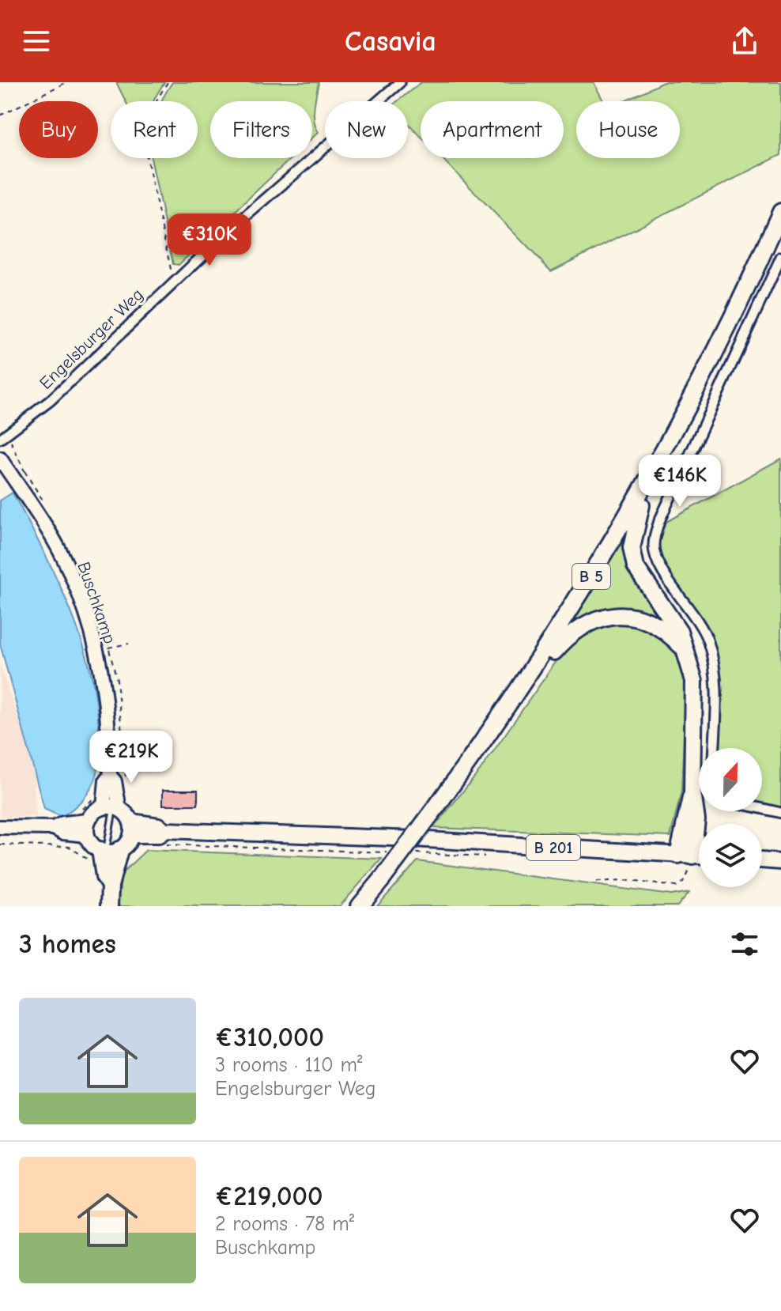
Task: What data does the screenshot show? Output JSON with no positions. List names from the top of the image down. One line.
{"streets":{"highway":["B 5"],"main road":["B 201"],"street":["Engelsburger Weg","Buschkamp"]},"north":"top","page":{"header":"Casavia","chip":["Buy","Rent","Filters","New","Apartment","House"],"price":["€310K","€146K","€219K"],"heading":"3 homes","list":[{"name":"€310,000","note":"3 rooms · 110 m² · Engelsburger Weg"},{"name":"€219,000","note":"2 rooms · 78 m² · Buschkamp"}]}}
